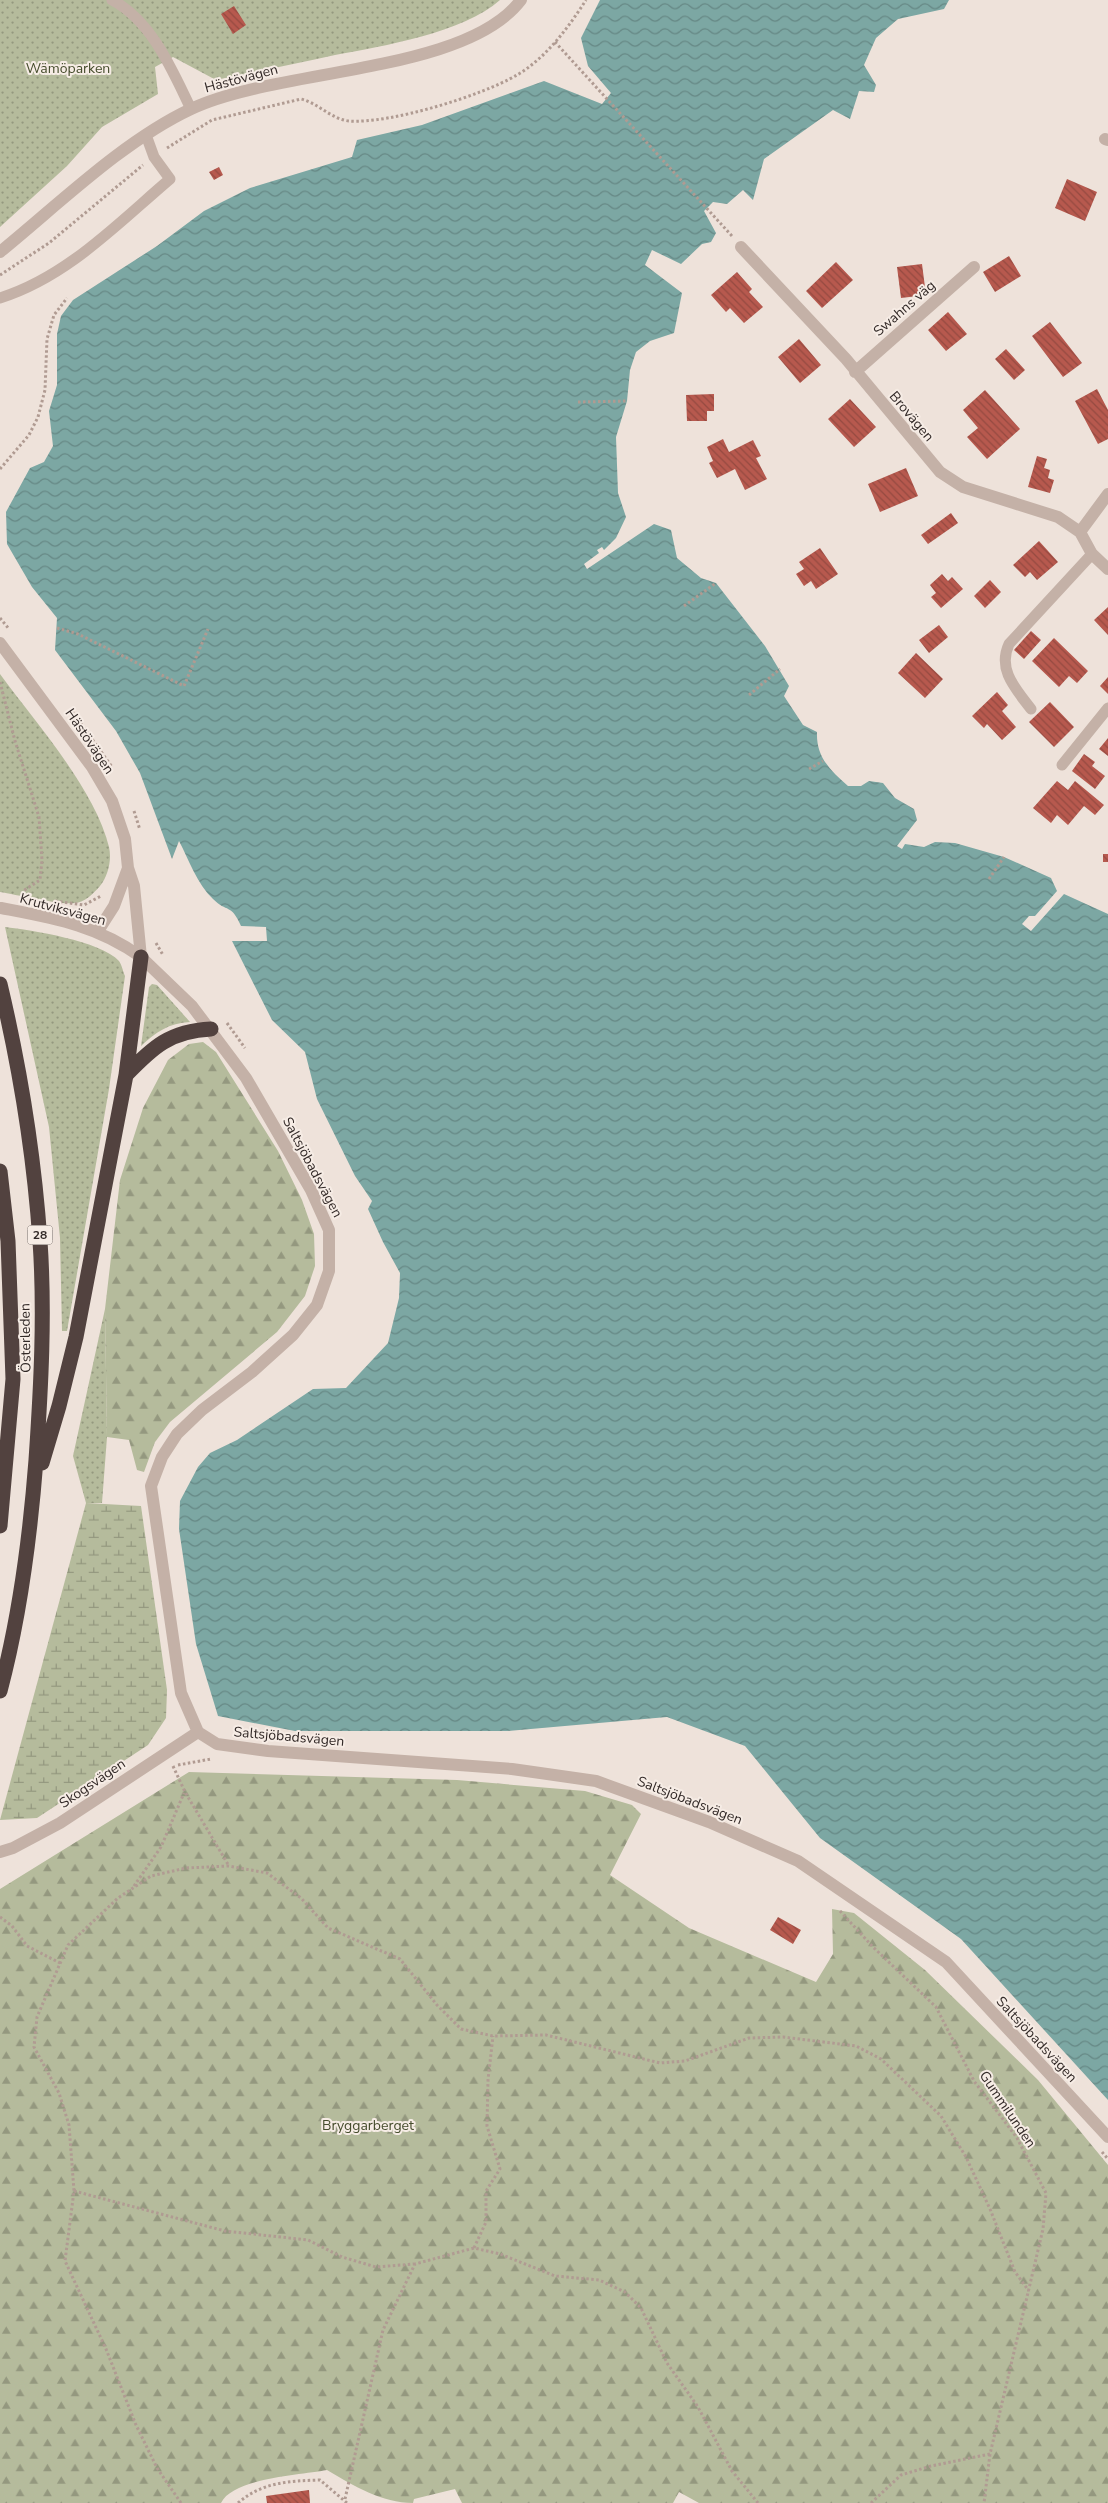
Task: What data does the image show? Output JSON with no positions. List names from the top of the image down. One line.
{"streets":{"highway":["28","Österleden"],"street":["Hästövägen","Swahns väg","Brovägen","Krutviksvägen","Saltsjöbadsvägen","Skogsvägen"],"path":["Gummilunden"]},"crossings":[["Hästövägen","Krutviksvägen"],["Hästövägen","Saltsjöbadsvägen"],["Swahns väg","Brovägen"],["Krutviksvägen","Saltsjöbadsvägen"],["Saltsjöbadsvägen","Skogsvägen"]],"parks":["Wämöparken","Bryggarberget"]}
